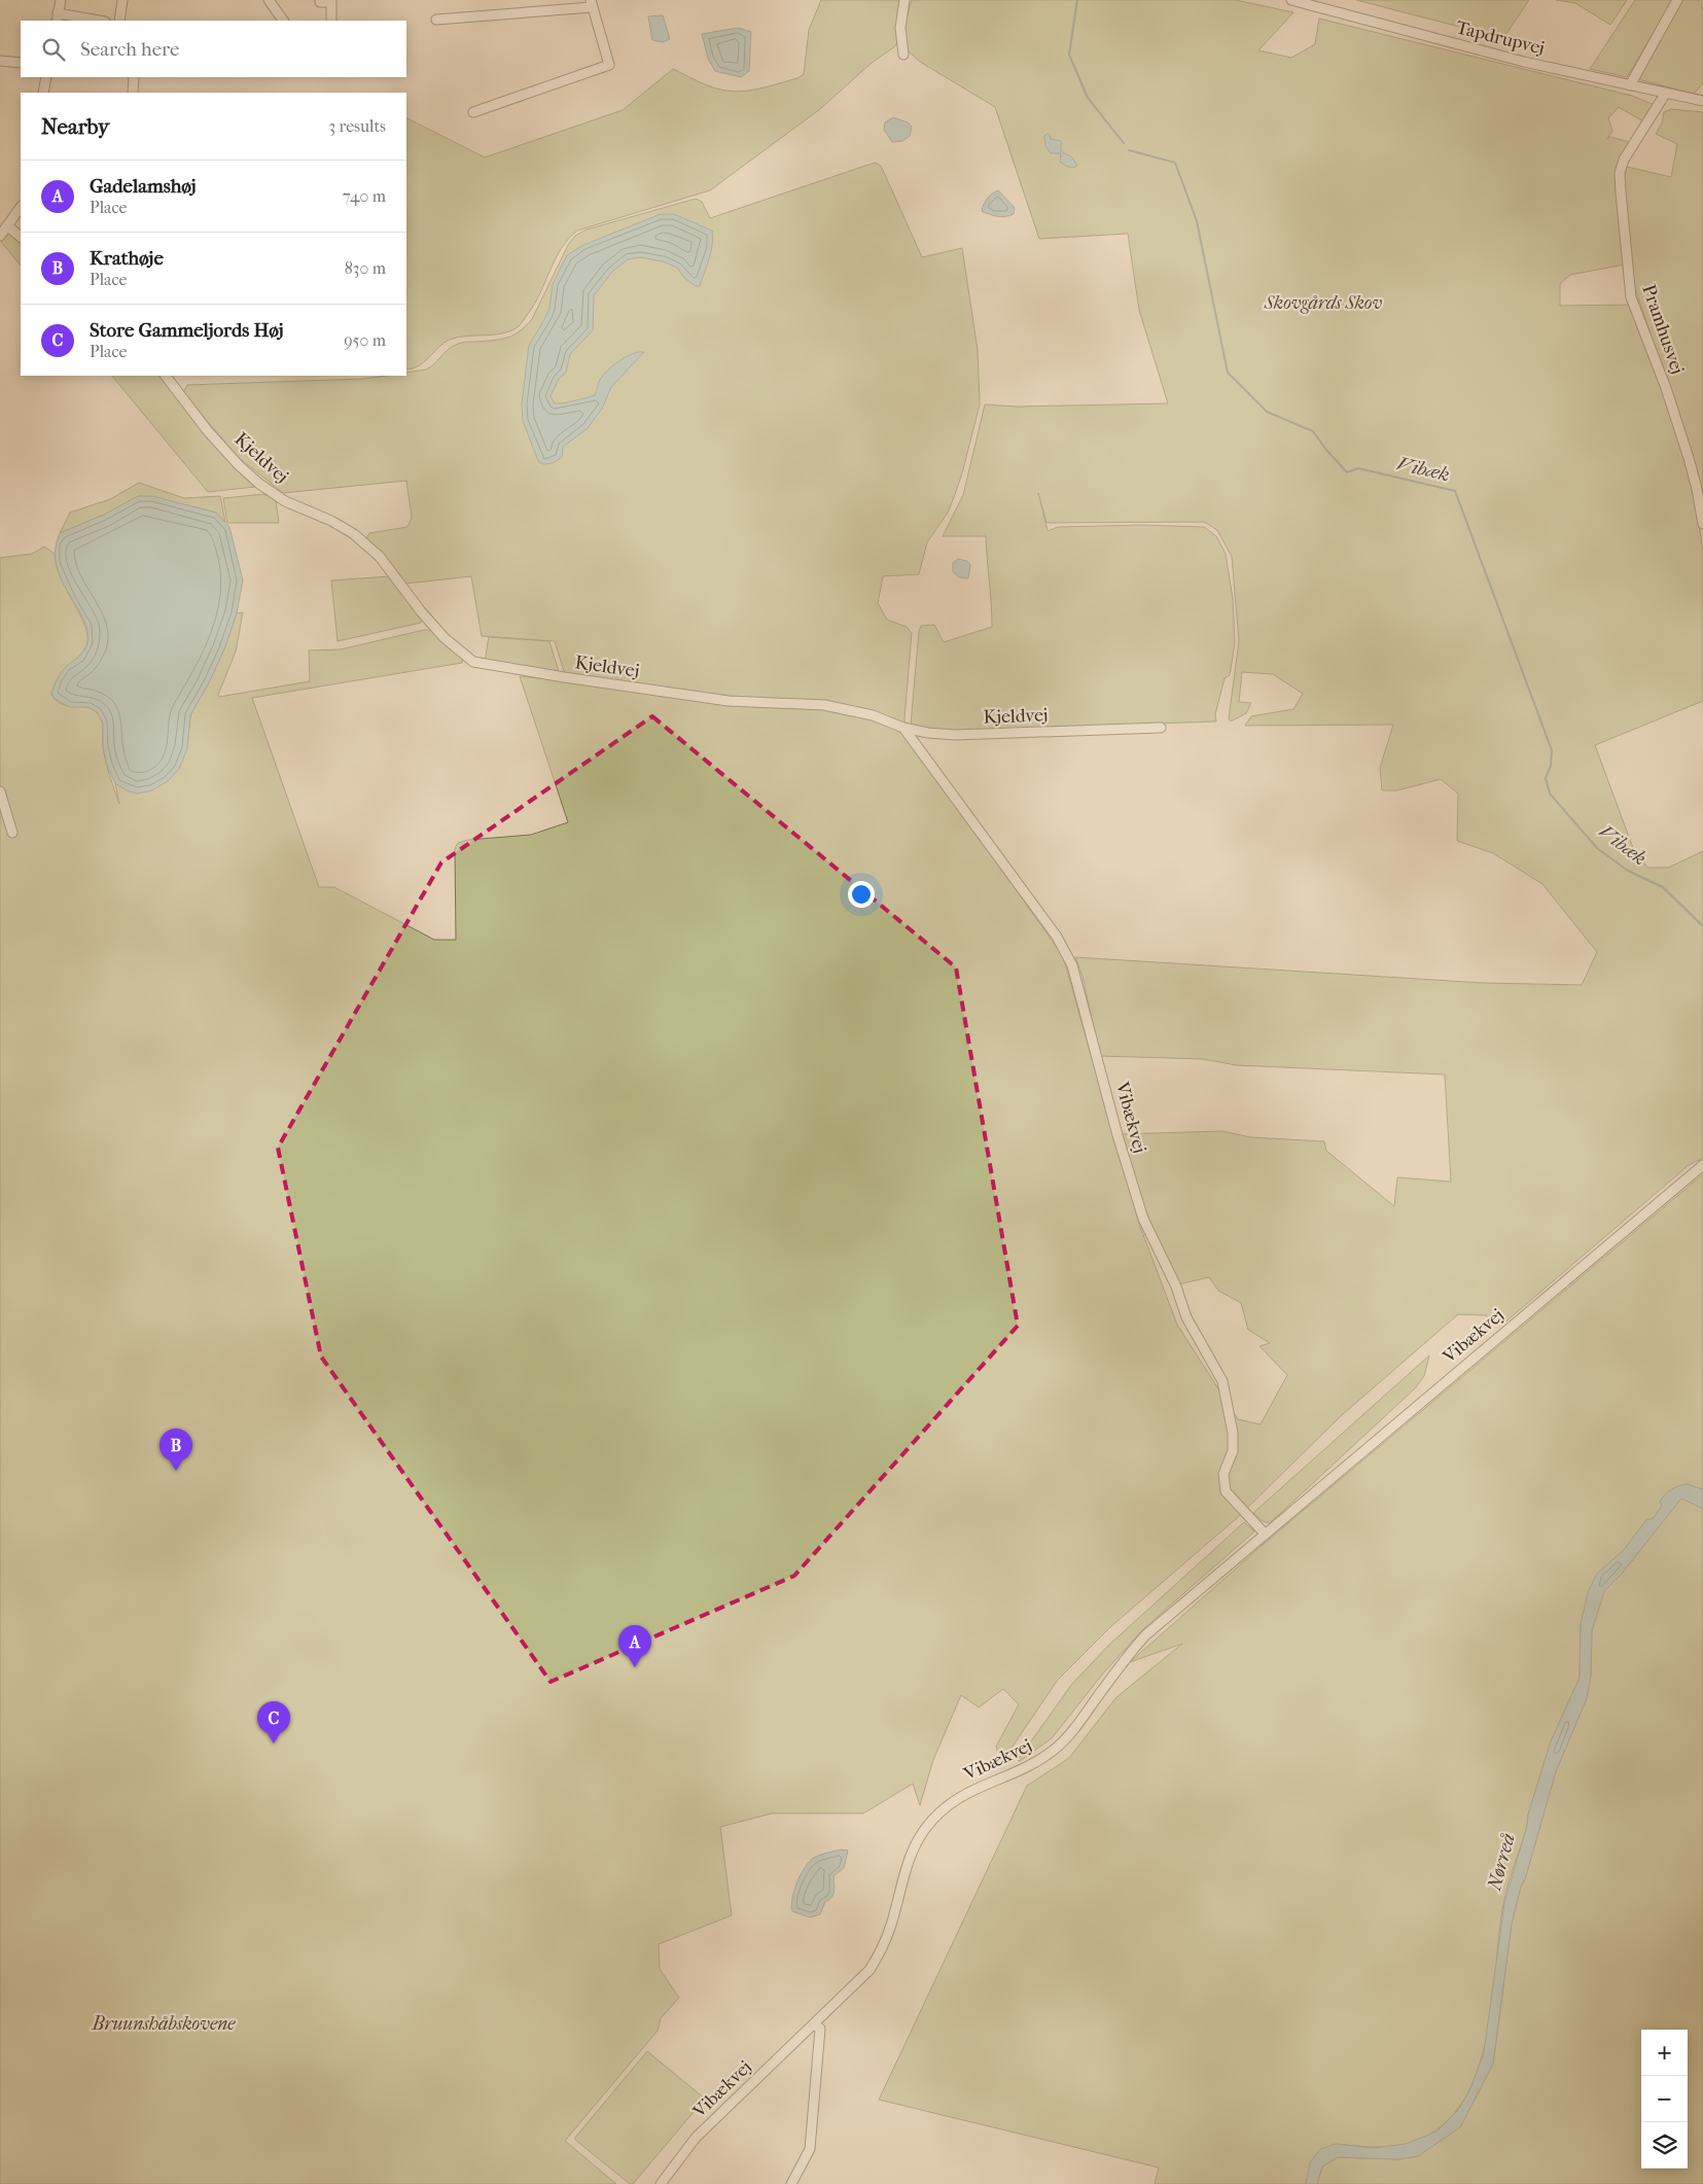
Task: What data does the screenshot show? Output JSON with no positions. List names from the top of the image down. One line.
{"streets":{"street":["Tapdrupvej","Pramhusvej","Kjeldvej","Vibækvej"]},"crossings":[["Tapdrupvej","Pramhusvej"],["Kjeldvej","Vibækvej"]],"water":["Vibæk","Nørreå"],"parks":["Skovgårds Skov","Bruunshåbskovene"],"page":{"search":"Search here","heading":["Nearby","3 results"],"list":[{"mark":"A","name":"Gadelamshøj","note":"Place","value":"740 m"},{"mark":"B","name":"Krathøje","note":"Place","value":"830 m"},{"mark":"C","name":"Store Gammeljords Høj","note":"Place","value":"950 m"}],"pins":["B","A","C"],"map_buttons":["+","−"]}}
